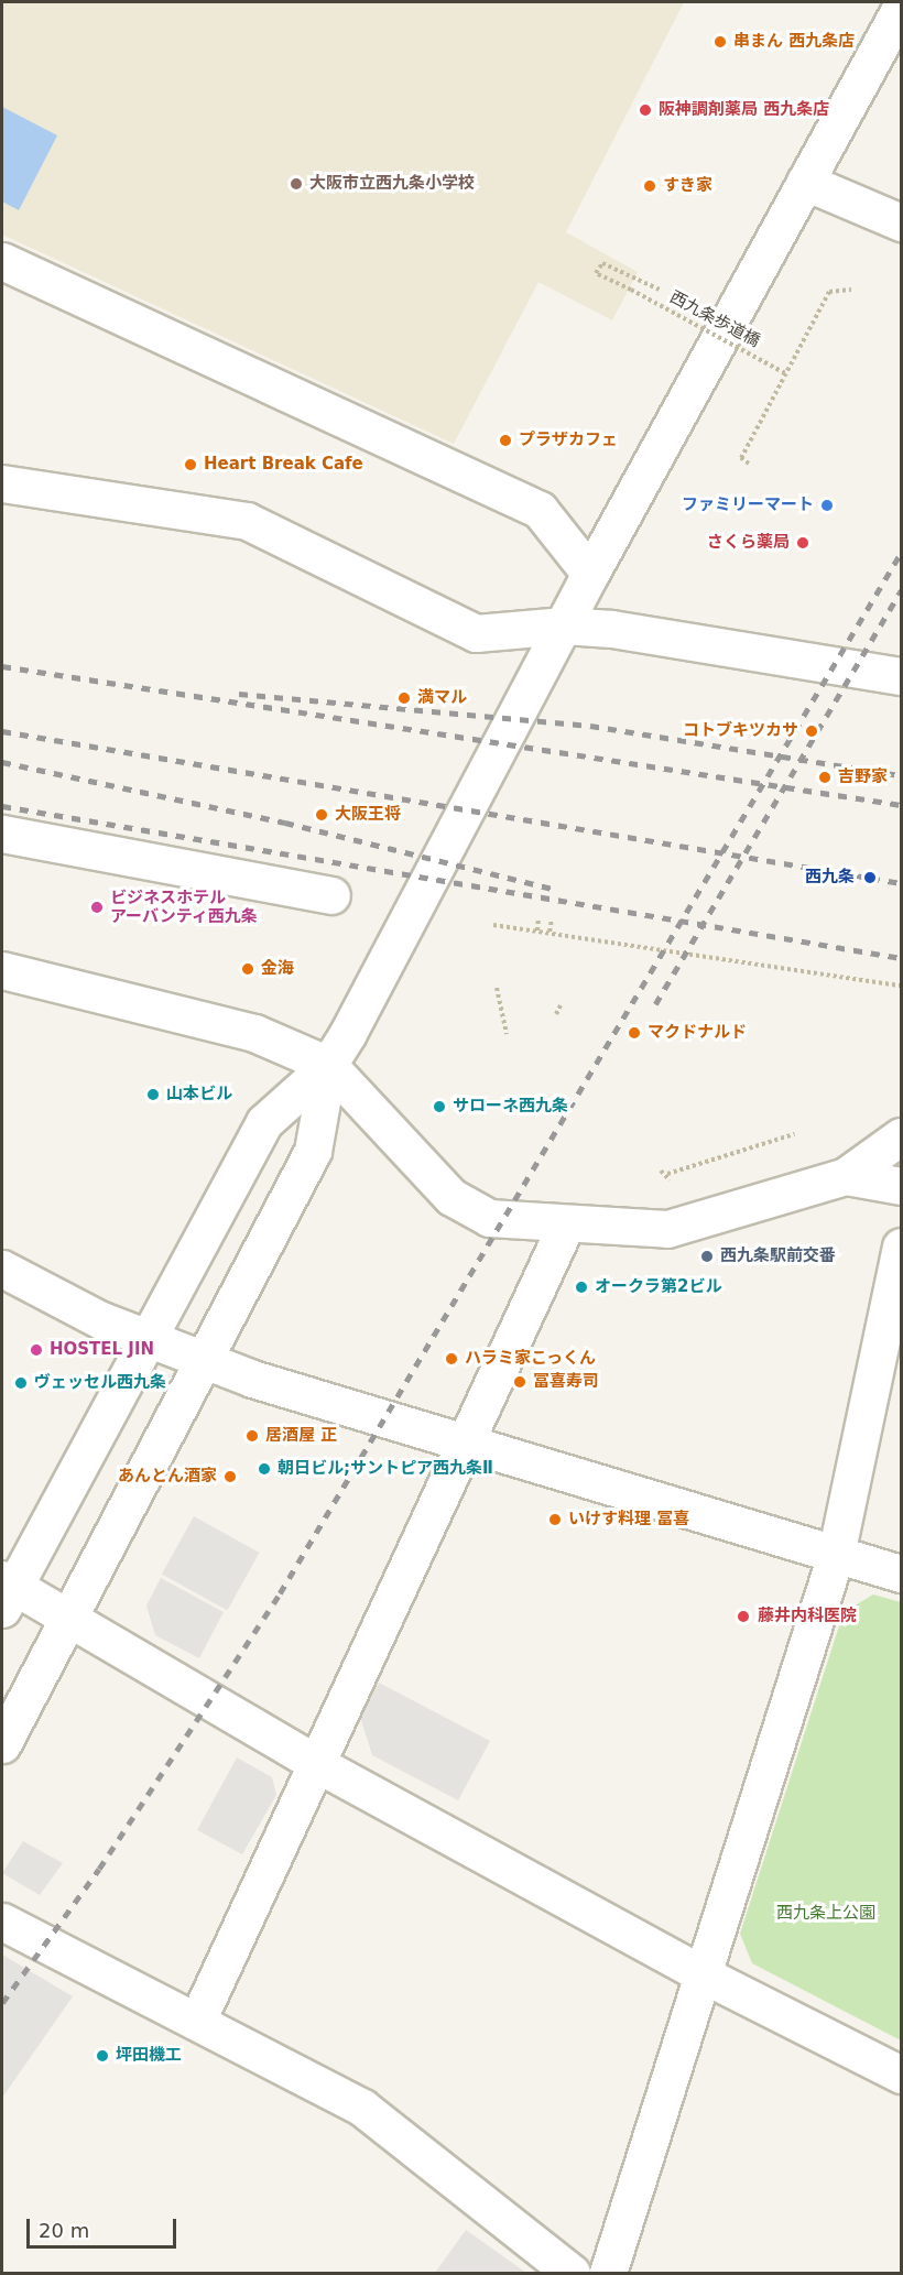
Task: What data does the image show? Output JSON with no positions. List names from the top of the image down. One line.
{"streets":{"path":["西九条歩道橋"]},"parks":["西九条上公園"],"places":["串まん 西九条店","阪神調剤薬局 西九条店","大阪市立西九条小学校","すき家","プラザカフェ","Heart Break Cafe","ファミリーマート","さくら薬局","満マル","コトブキツカサ","吉野家","大阪王将","西九条","ビジネスホテル アーバンティ西九条","金海","マクドナルド","山本ビル","サローネ西九条","西九条駅前交番","オークラ第2ビル","HOSTEL JIN","ハラミ家こっくん","冨喜寿司","ヴェッセル西九条","居酒屋 正","朝日ビル;サントピア西九条Ⅱ","あんとん酒家","いけす料理 冨喜","藤井内科医院","坪田機工"],"scale_bar":"20 m"}
